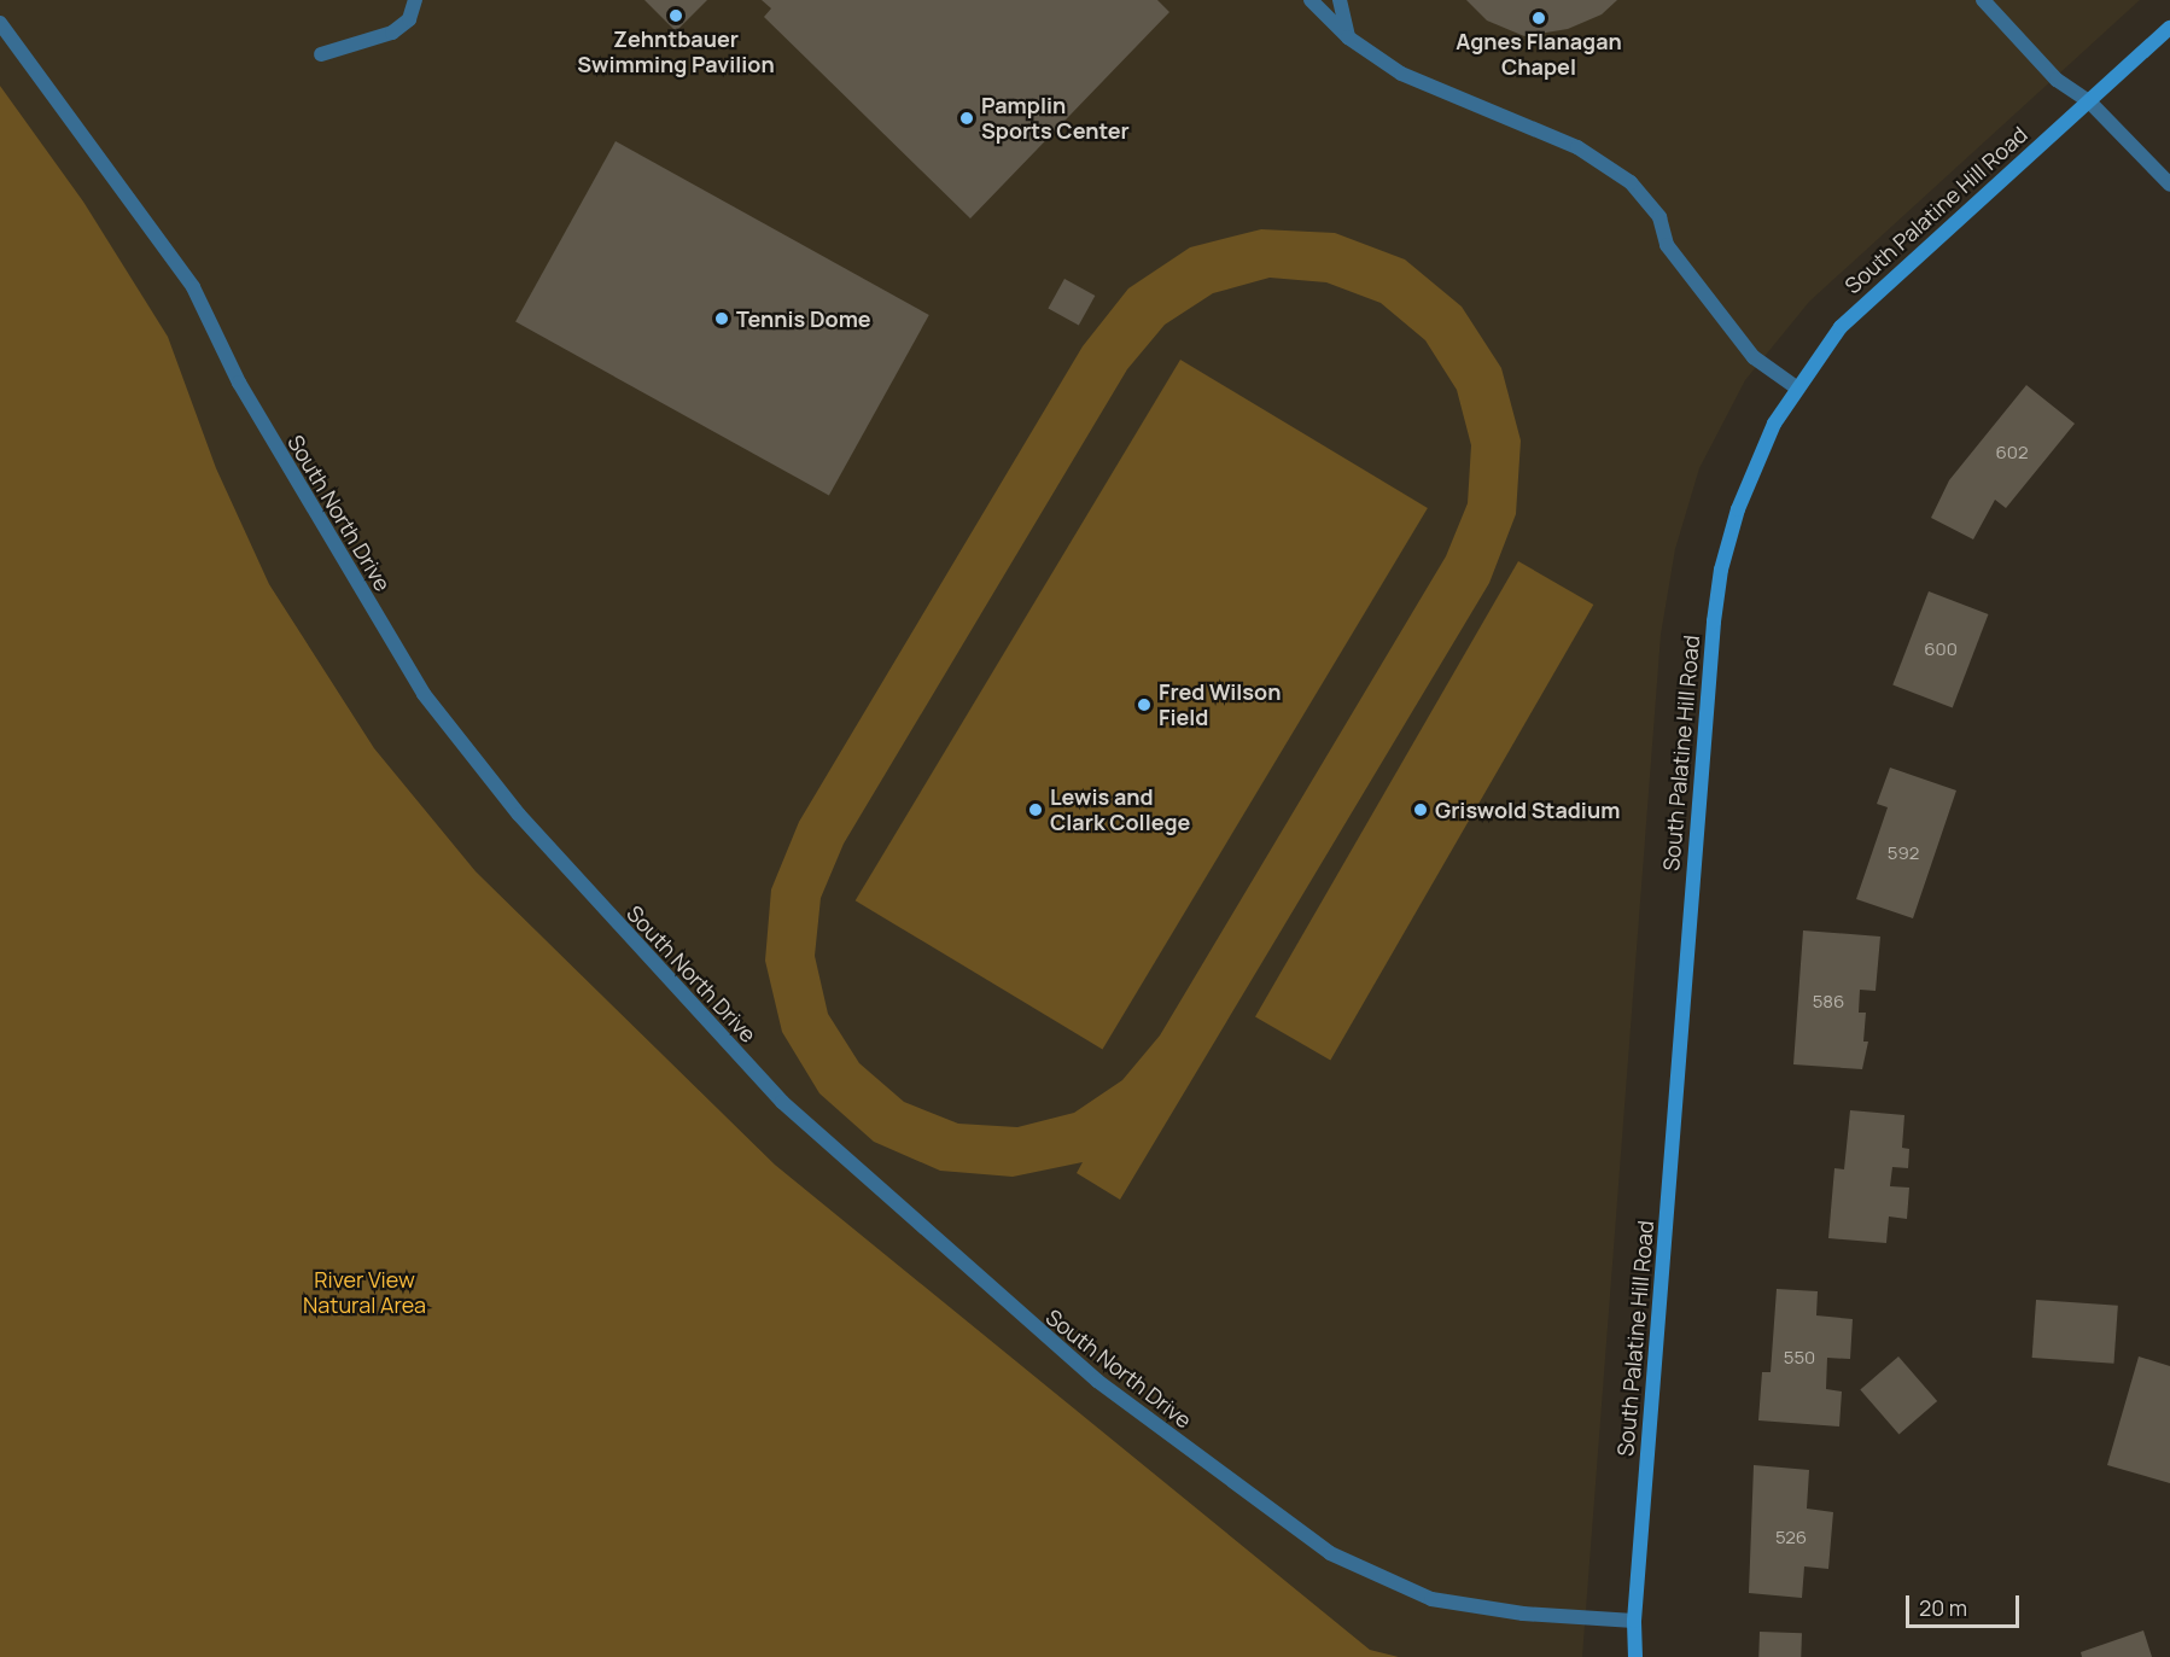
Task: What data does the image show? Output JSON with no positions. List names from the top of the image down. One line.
{"streets":{"street":["South Palatine Hill Road","South North Drive"]},"crossings":[["South Palatine Hill Road","South North Drive"]],"parks":["River View Natural Area"],"places":["Zehntbauer Swimming Pavilion","Agnes Flanagan Chapel","Pamplin Sports Center","Tennis Dome","Fred Wilson Field","Lewis and Clark College","Griswold Stadium"],"house_numbers":["602","600","592","586","550","526"],"scale_bar":"20 m"}
